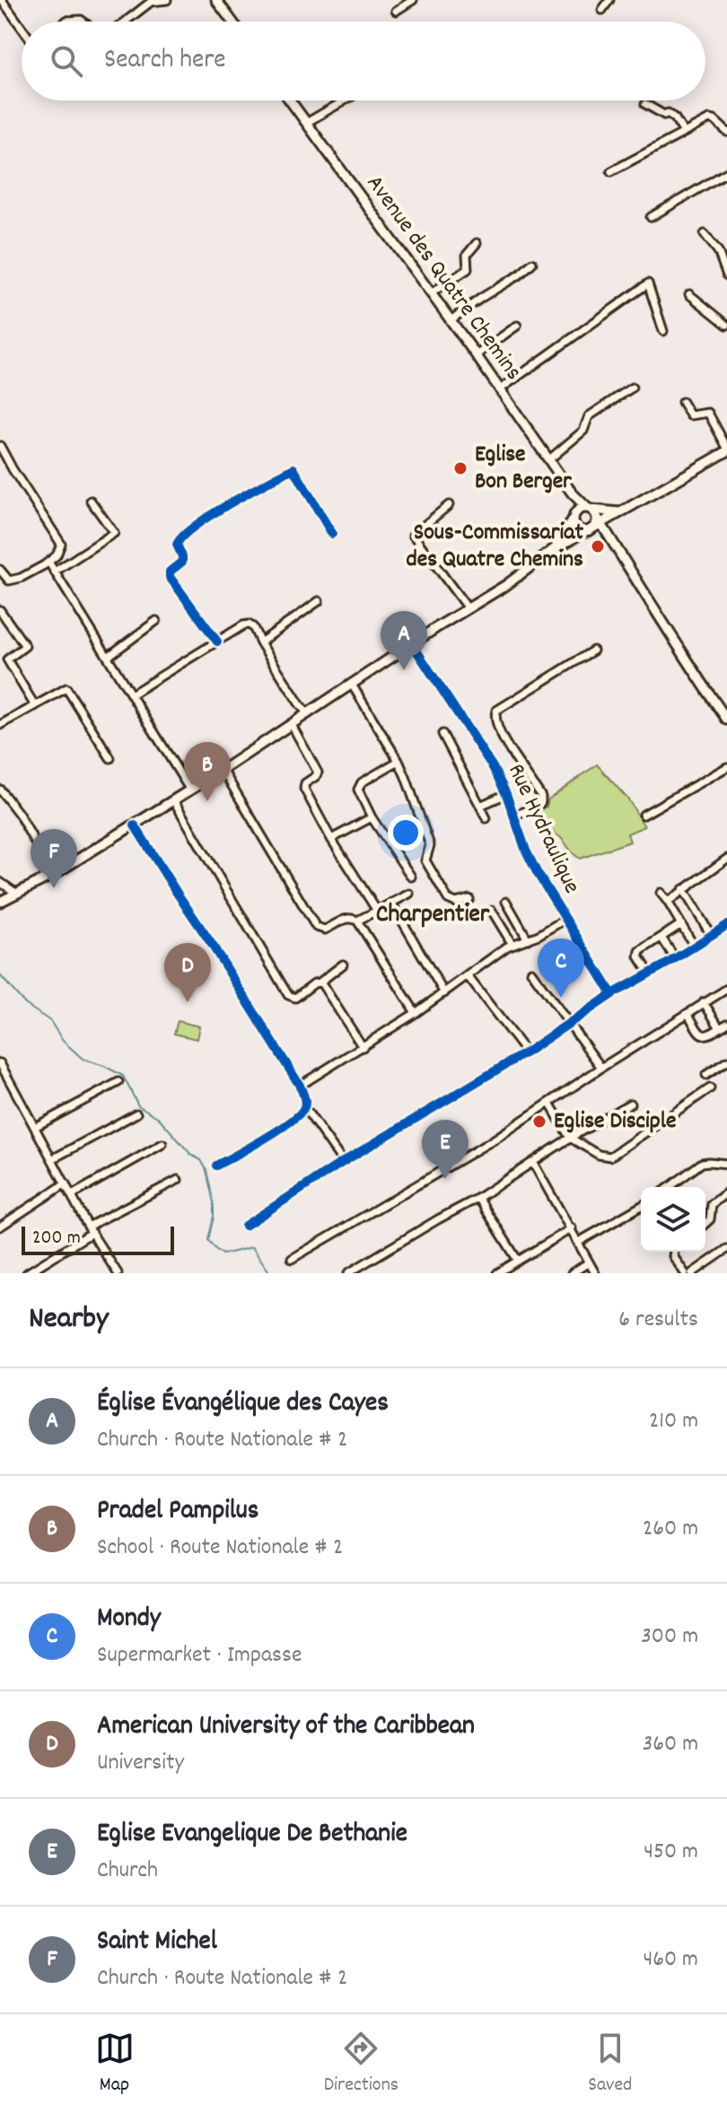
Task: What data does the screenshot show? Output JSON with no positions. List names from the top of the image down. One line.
{"streets":{"main road":["Avenue des Quatre Chemins"],"street":["Rue Hydraulique"]},"districts":["Charpentier"],"places":["Eglise Bon Berger","Sous-Commissariat des Quatre Chemins","Eglise Disciple"],"scale_bar":"200 m","page":{"search":"Search here","pins":["A","B","F","C","D","E"],"scale":"200 m","heading":["Nearby","6 results"],"list":[{"mark":"A","name":"Église Évangélique des Cayes","note":"Church · Route Nationale # 2","value":"210 m"},{"mark":"B","name":"Pradel Pampilus","note":"School · Route Nationale # 2","value":"260 m"},{"mark":"C","name":"Mondy","note":"Supermarket · Impasse","value":"300 m"},{"mark":"D","name":"American University of the Caribbean","note":"University","value":"360 m"},{"mark":"E","name":"Eglise Evangelique De Bethanie","note":"Church","value":"450 m"},{"mark":"F","name":"Saint Michel","note":"Church · Route Nationale # 2","value":"460 m"}],"nav":["Map","Directions","Saved"]}}
